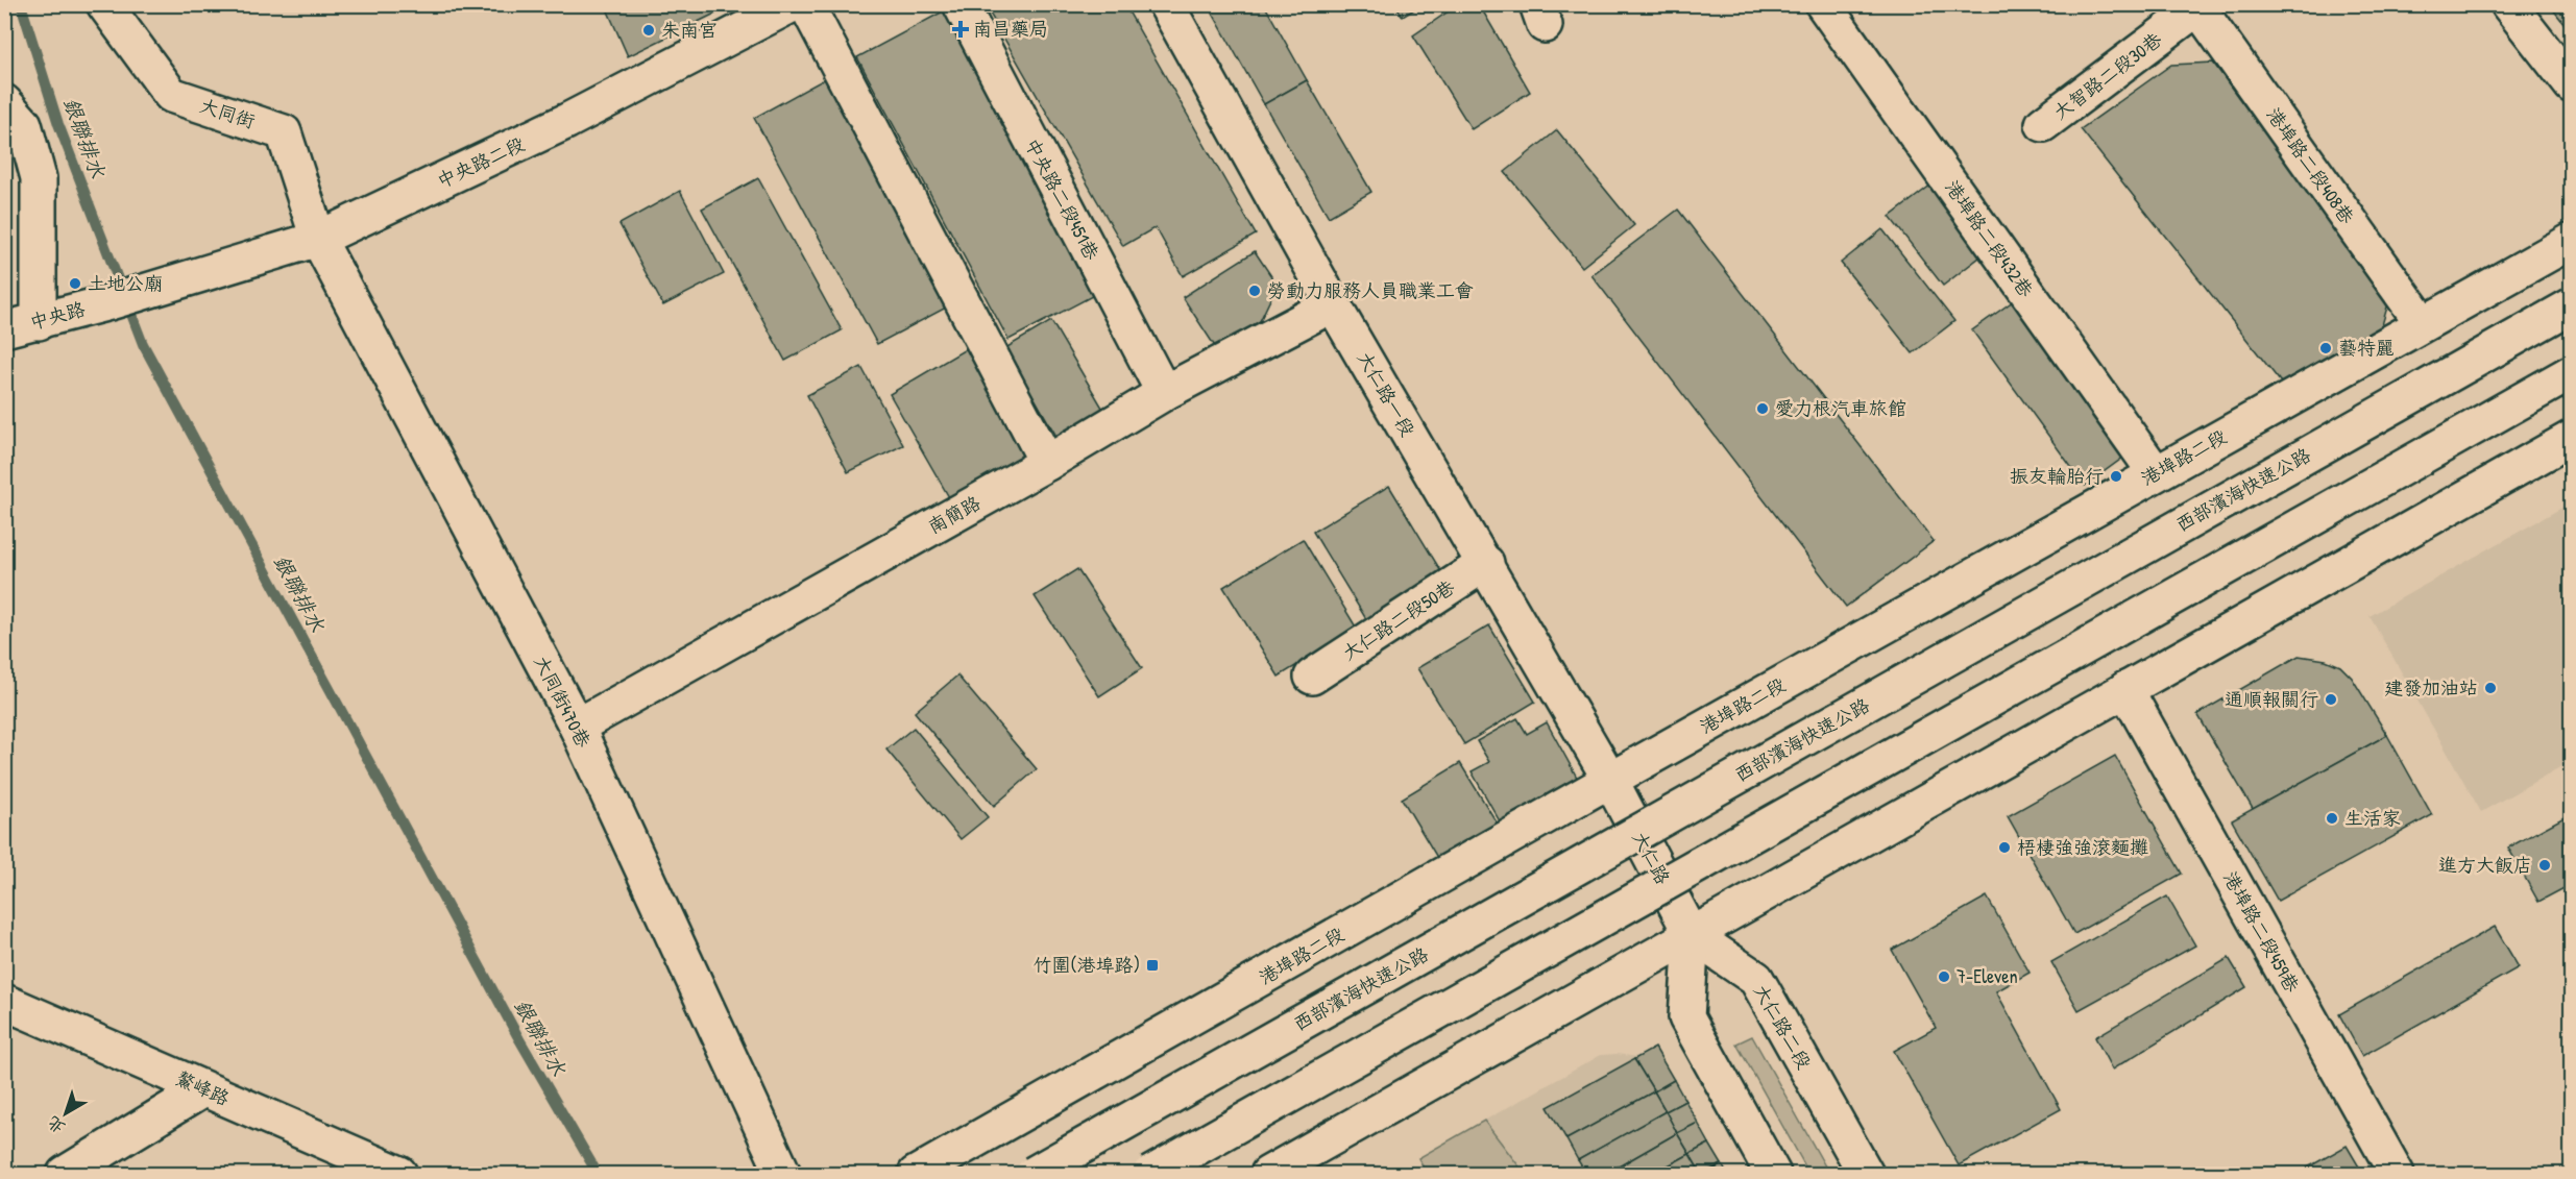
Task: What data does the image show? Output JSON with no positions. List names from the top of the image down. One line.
{"streets":{"main road":["大智路二段30巷","大同街","中央路二段","港埠路二段408巷","中央路二段451巷","港埠路二段432巷","中央路","大仁路一段","港埠路二段","西部濱海快速公路","南簡路","大仁路二段50巷","大同街470巷","大仁路","港埠路二段459巷","大仁路二段","鰲峰路"]},"crossings":[["大智路二段30巷","港埠路二段408巷"],["大同街","中央路二段"],["大同街","大同街470巷"],["中央路二段","中央路"],["中央路二段","大同街470巷"],["港埠路二段408巷","港埠路二段"],["中央路二段451巷","南簡路"],["港埠路二段432巷","港埠路二段"],["大仁路一段","港埠路二段"],["大仁路一段","南簡路"],["大仁路一段","大仁路二段50巷"],["大仁路一段","大仁路"],["港埠路二段","大仁路"],["南簡路","大同街470巷"],["大仁路","大仁路二段"]],"water":["銀聯排水"],"places":{"health":["南昌藥局"],"other":["朱南宮","土地公廟","勞動力服務人員職業工會","藝特麗","愛力根汽車旅館","振友輪胎行","建發加油站","通順報關行","生活家","梧棲強強滾麵攤","進方大飯店","7-Eleven"],"transit":["竹圍(港埠路)"]},"north":"bottom left"}
